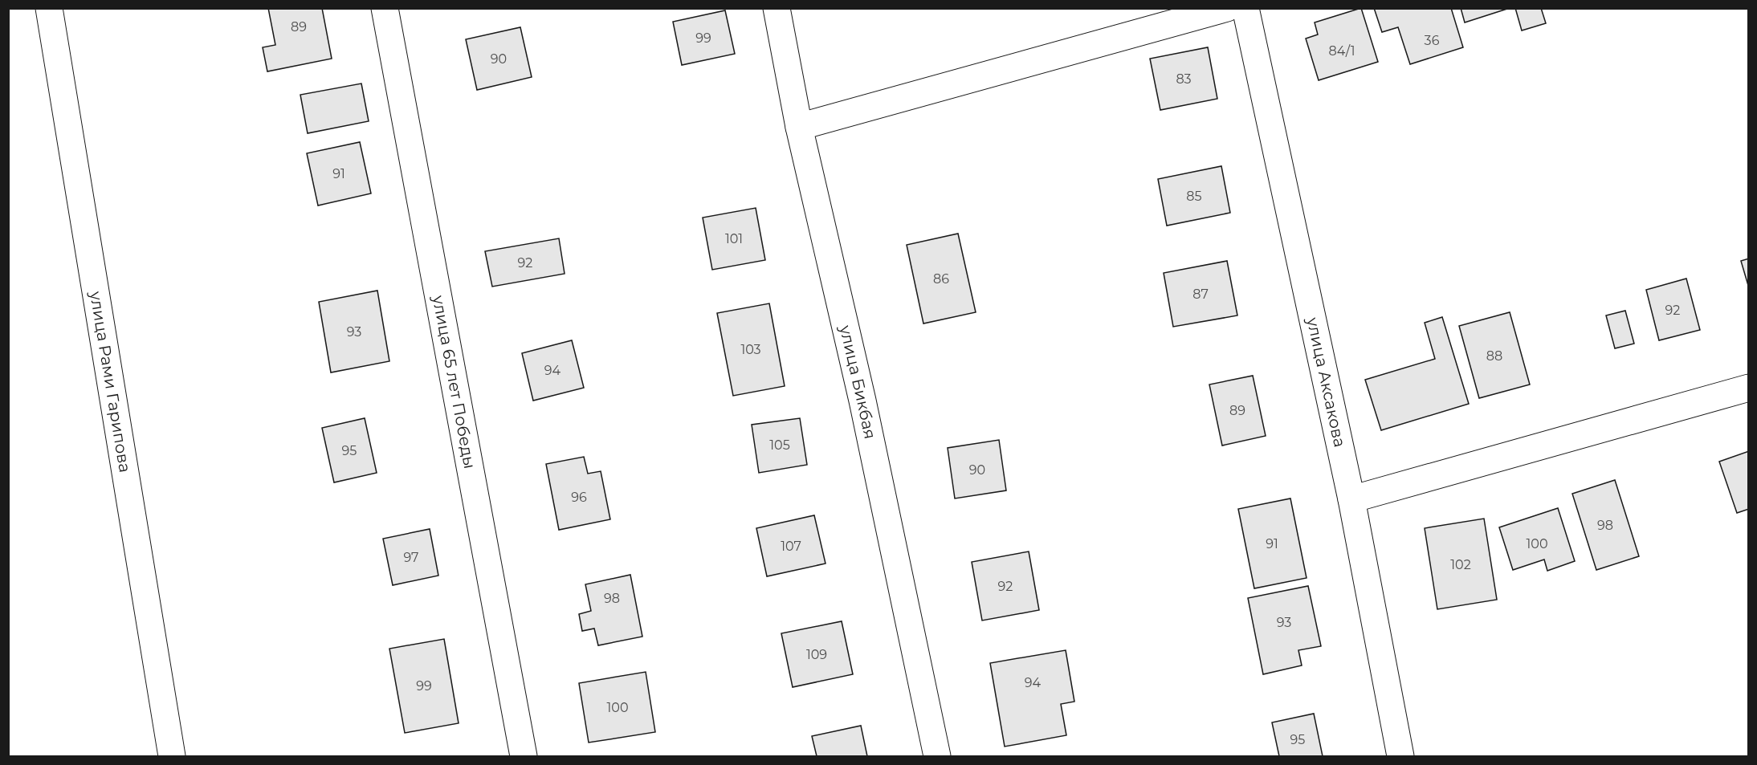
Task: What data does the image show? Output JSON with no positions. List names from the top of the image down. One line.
{"streets":{"street":["улица 65 лет Победы","улица Бикбая","улица Аксакова","улица Рами Гарипова"]},"house_numbers":["89","99","36","84/1","90","83","91","85","101","92","86","87","92","93","103","88","94","89","105","95","90","96","98","91","100","107","97","102","92","98","93","109","94","99","100","95"]}
